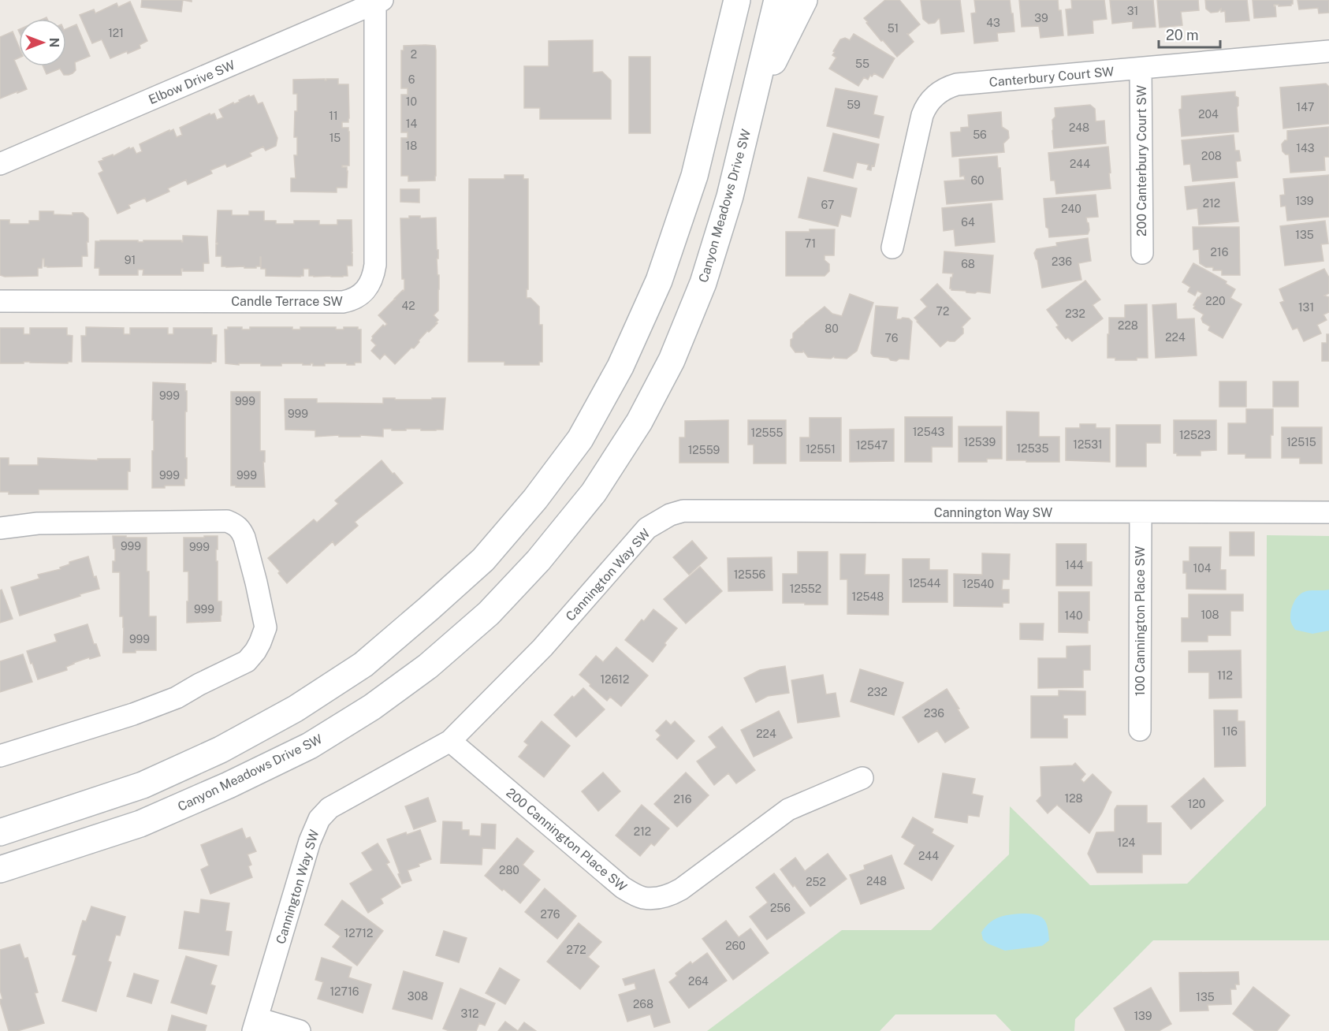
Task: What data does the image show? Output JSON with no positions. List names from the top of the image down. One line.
{"streets":{"main road":["Canyon Meadows Drive SW"],"street":["Canterbury Court SW","Elbow Drive SW","200 Canterbury Court SW","Candle Terrace SW","Cannington Way SW","100 Cannington Place SW","200 Cannington Place SW"]},"crossings":[["Canterbury Court SW","200 Canterbury Court SW"],["Elbow Drive SW","Candle Terrace SW"],["Cannington Way SW","100 Cannington Place SW"],["Cannington Way SW","200 Cannington Place SW"]],"house_numbers":["31","39","43","51","121","2","55","6","10","59","147","204","11","14","248","56","15","18","143","208","244","60","139","212","67","240","64","135","71","216","91","236","68","220","42","131","72","232","228","80","224","76","999","999","999","12543","12555","12523","12539","12515","12531","12547","12535","12551","12559","999","999","999","999","144","104","12556","12544","12540","12552","12548","999","108","140","999","112","12612","232","236","116","224","128","216","120","212","124","244","280","248","252","256","276","12712","260","272","264","12716","308","135","268","312","139"],"scale_bar":"20 m","north":"right"}
